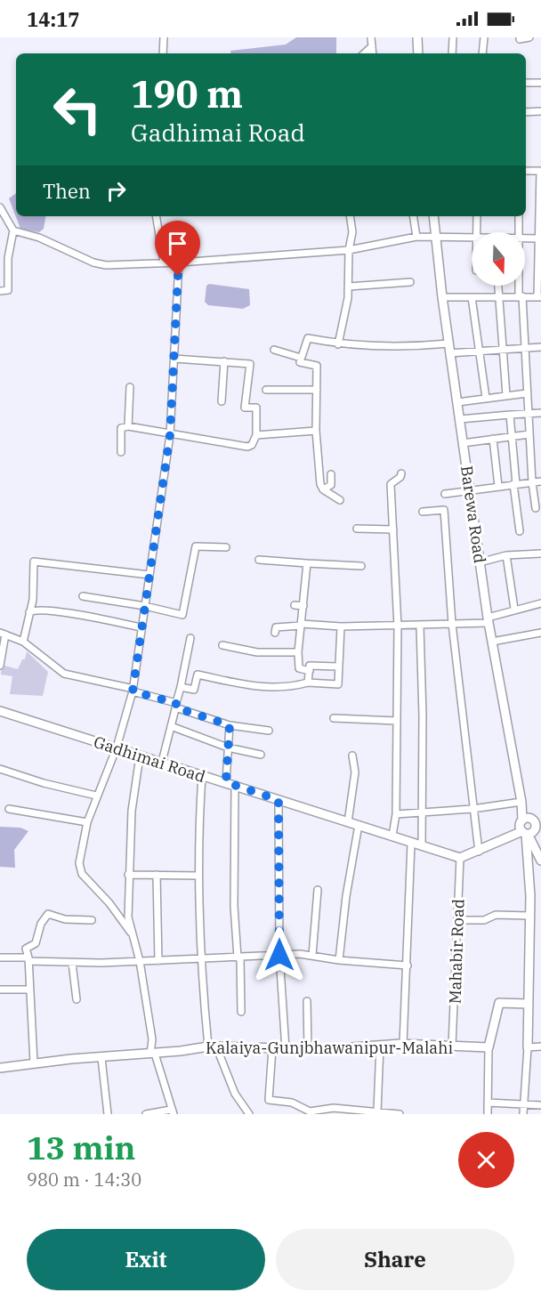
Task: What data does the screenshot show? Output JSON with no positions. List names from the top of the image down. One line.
{"streets":{"street":["Barewa Road","Gadhimai Road","Mahabir Road","Kalaiya-Gunjbhawanipur-Malahi"]},"crossings":[["Gadhimai Road","Mahabir Road"],["Mahabir Road","Kalaiya-Gunjbhawanipur-Malahi"]],"north":"bottom","page":{"status":"14:17","turn":["190 m","Gadhimai Road"],"then":"Then","heading":["13 min","980 m · 14:30"],"buttons":["Exit","Share"]}}
